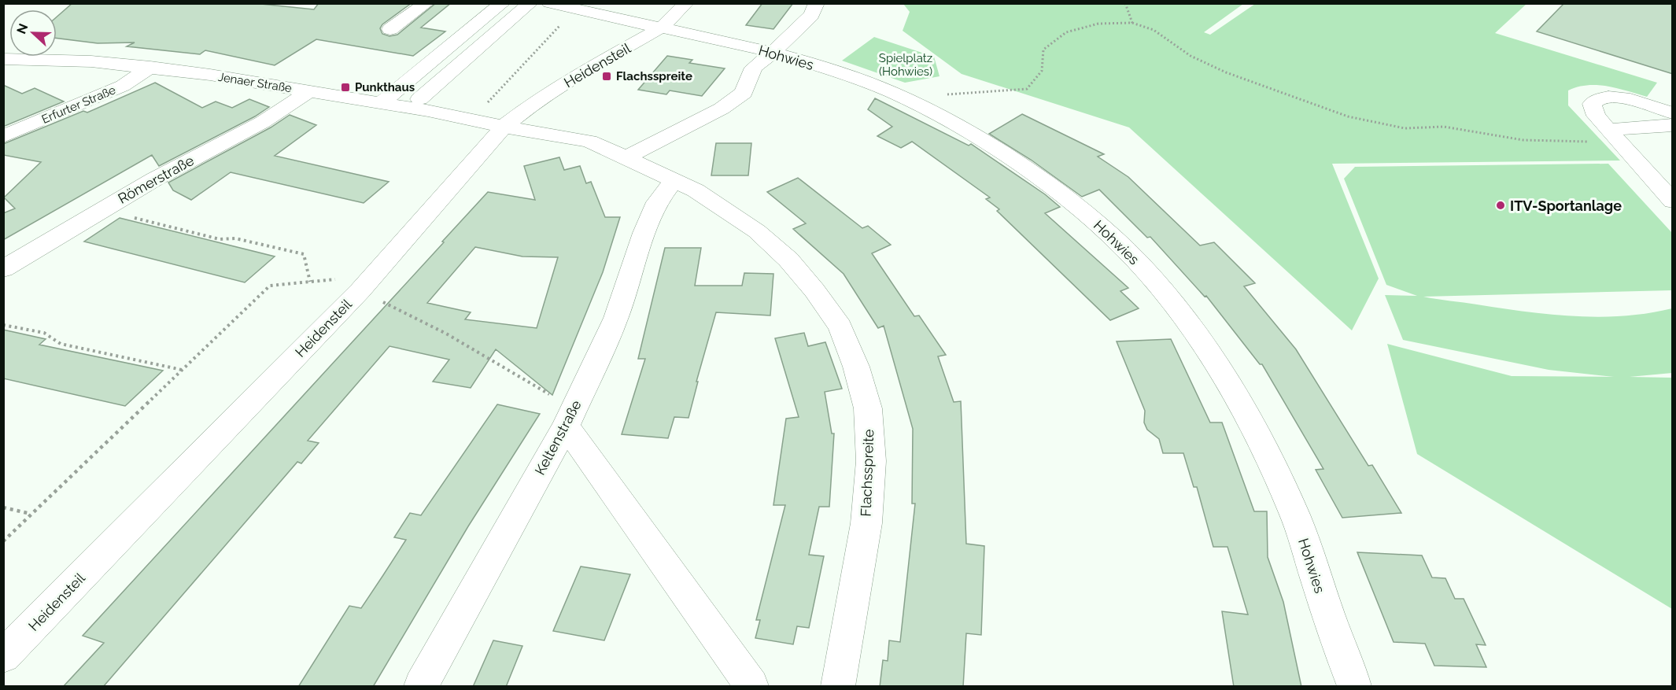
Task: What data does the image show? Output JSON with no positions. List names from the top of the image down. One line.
{"streets":{"street":["Hohwies","Heidensteil","Jenaer Straße","Erfurter Straße","Römerstraße","Keltenstraße","Flachsspreite"]},"crossings":[["Hohwies","Heidensteil"],["Heidensteil","Jenaer Straße"],["Heidensteil","Flachsspreite"],["Jenaer Straße","Erfurter Straße"],["Jenaer Straße","Römerstraße"],["Jenaer Straße","Flachsspreite"],["Keltenstraße","Flachsspreite"]],"parks":["Spielplatz (Hohwies)"],"places":{"transit":["Flachsspreite","Punkthaus"],"other":["ITV-Sportanlage"]},"north":"left"}
